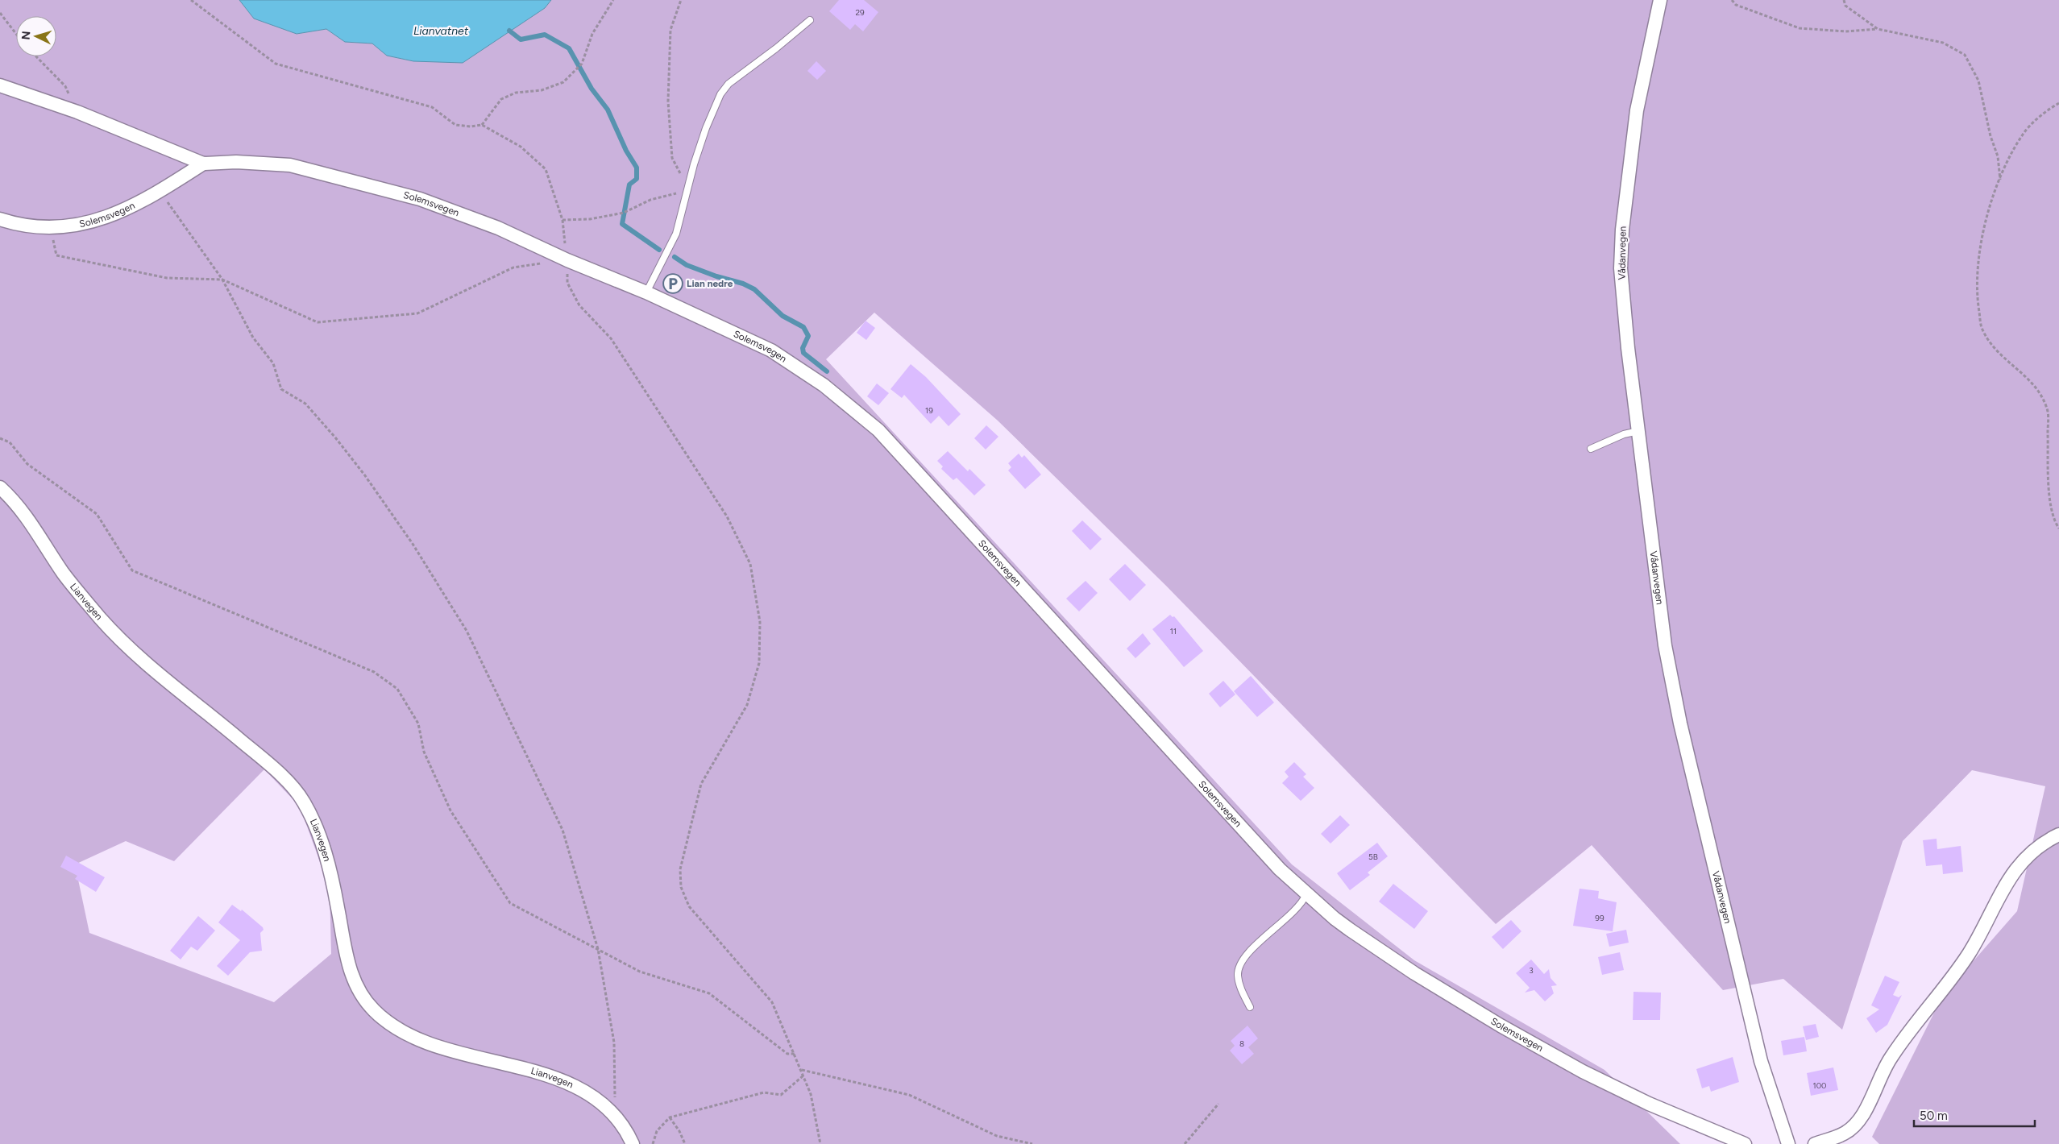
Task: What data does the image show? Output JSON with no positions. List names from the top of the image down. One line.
{"streets":{"street":["Solemsvegen","Vådanvegen","Lianvegen"]},"water":["Lianvatnet"],"places":{"parking":["Lian nedre"]},"house_numbers":["29","19","11","5B","99","3","8","100"],"scale_bar":"50 m","north":"left"}
